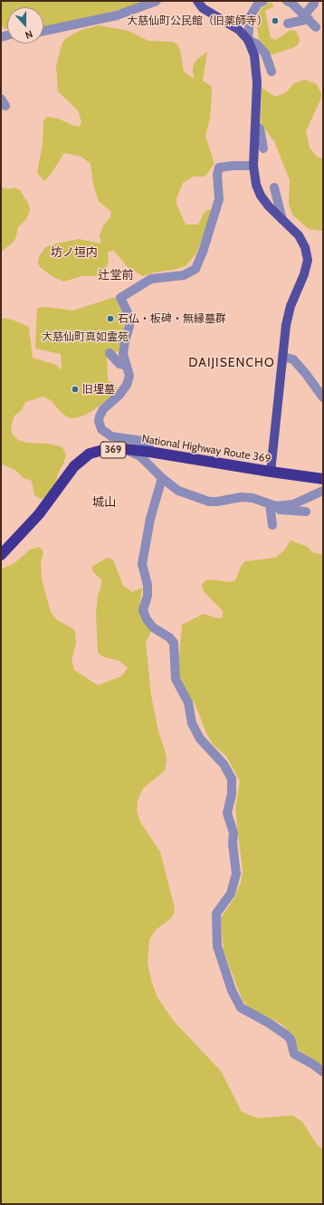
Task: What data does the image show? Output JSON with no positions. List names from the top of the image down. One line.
{"streets":{"highway":["National Highway Route 369","369"]},"districts":["坊ノ垣内","辻堂前","DAIJISENCHO","城山"],"parks":["大慈仙町真如霊苑"],"places":["大慈仙町公民館（旧薬師寺）","石仏・板碑・無縁墓群","旧埋墓"],"north":"bottom"}
